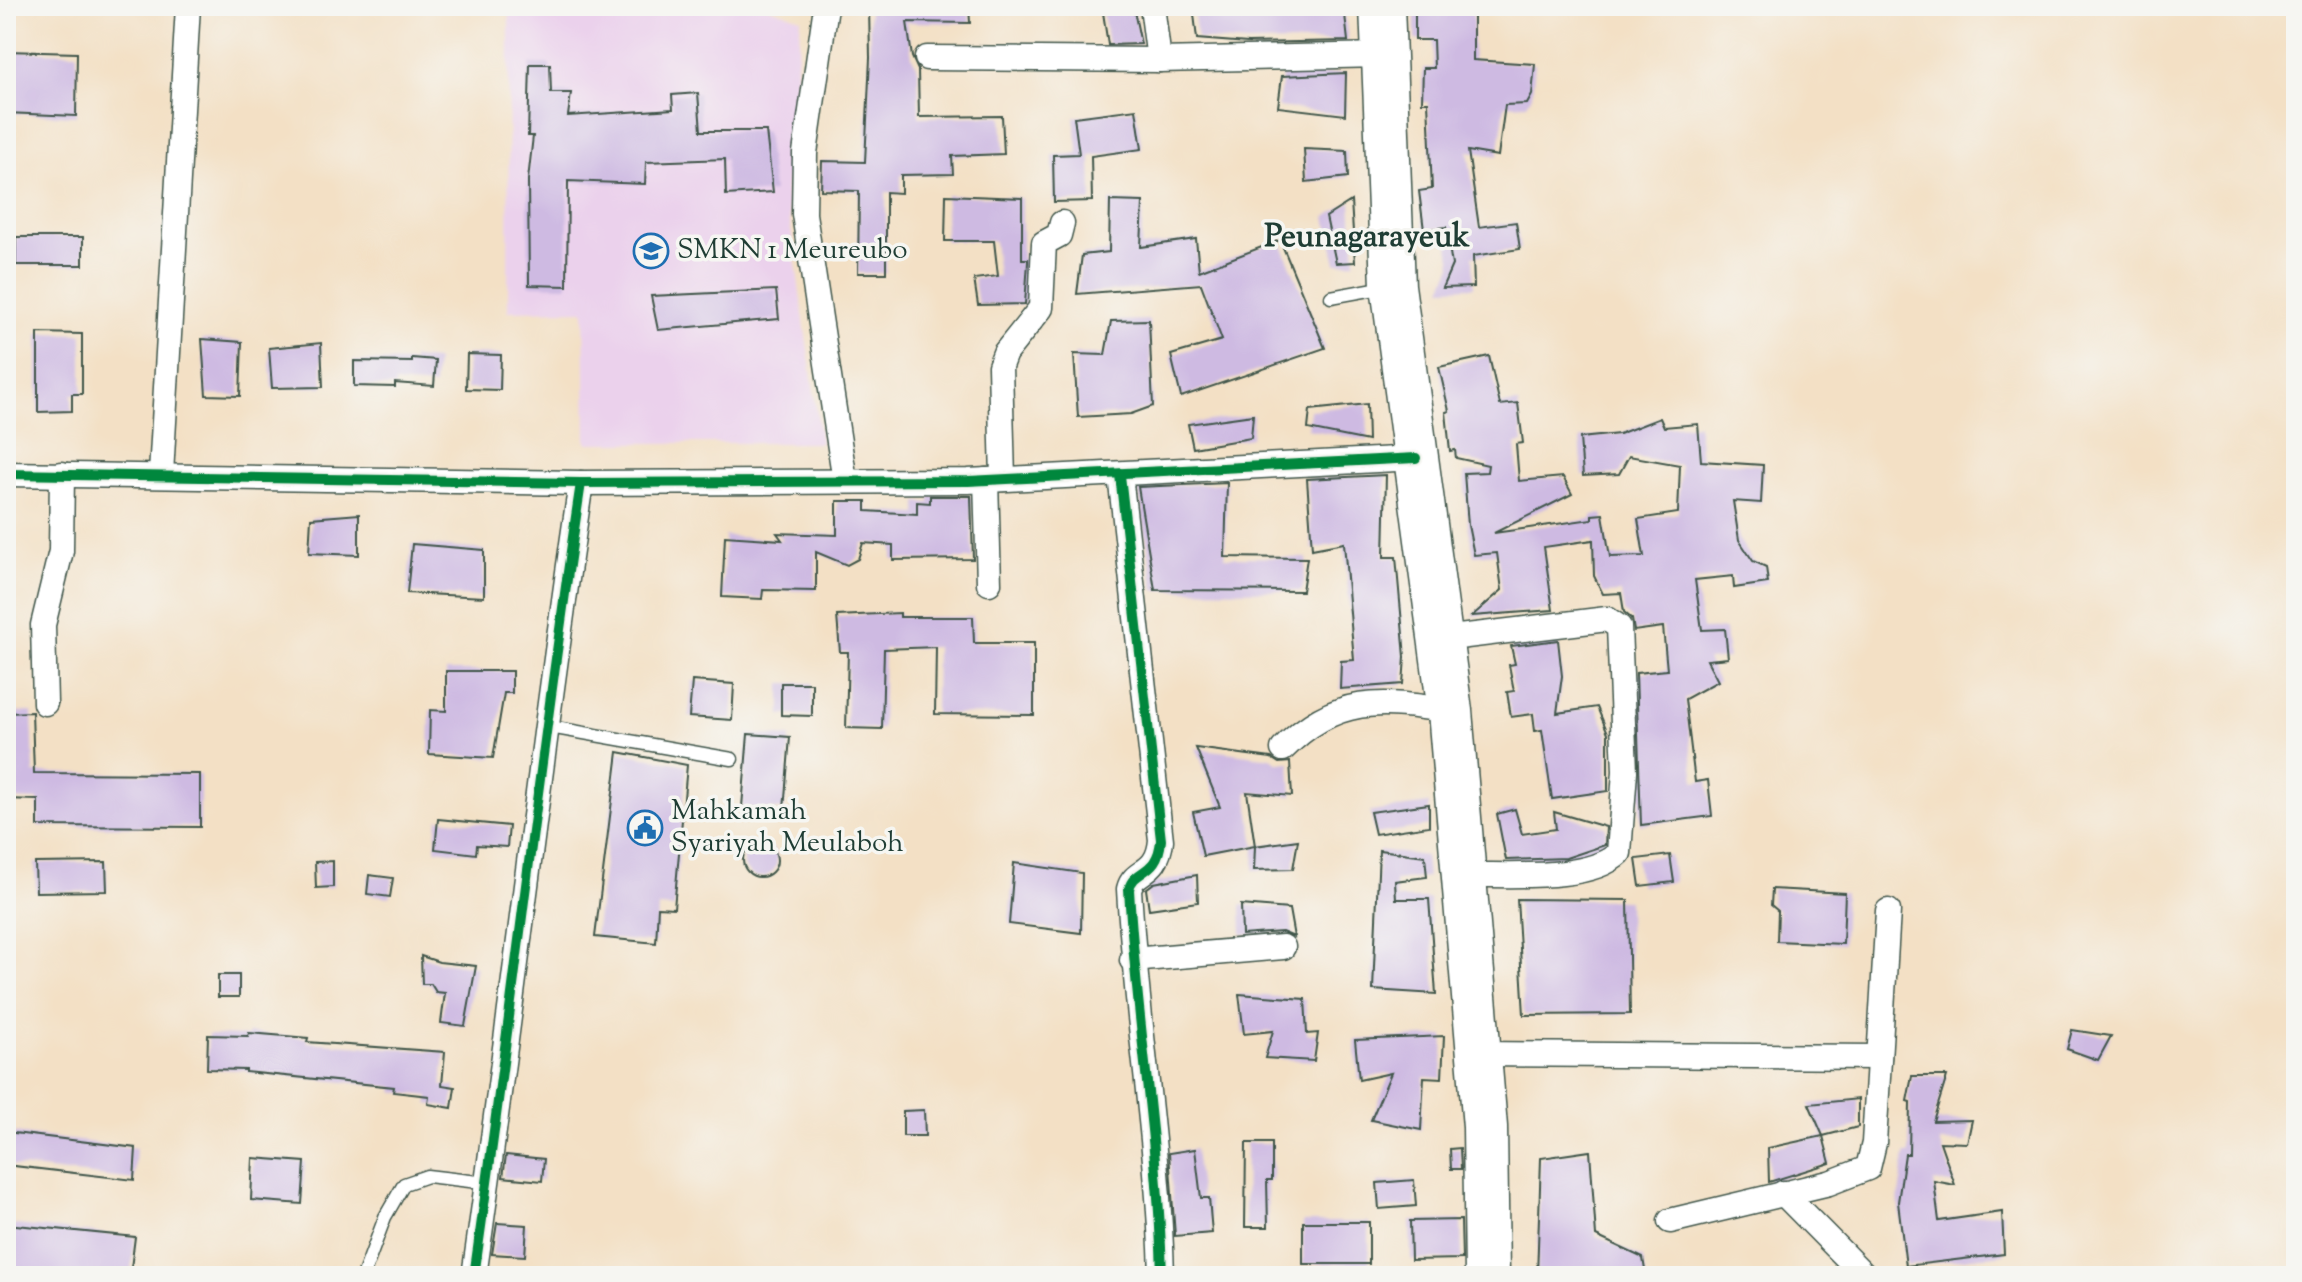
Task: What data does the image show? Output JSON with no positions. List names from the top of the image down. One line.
{"districts":["Peunagarayeuk"],"places":{"school or university":["SMKN 1 Meureubo"],"public building":["Mahkamah Syariyah Meulaboh"]}}
